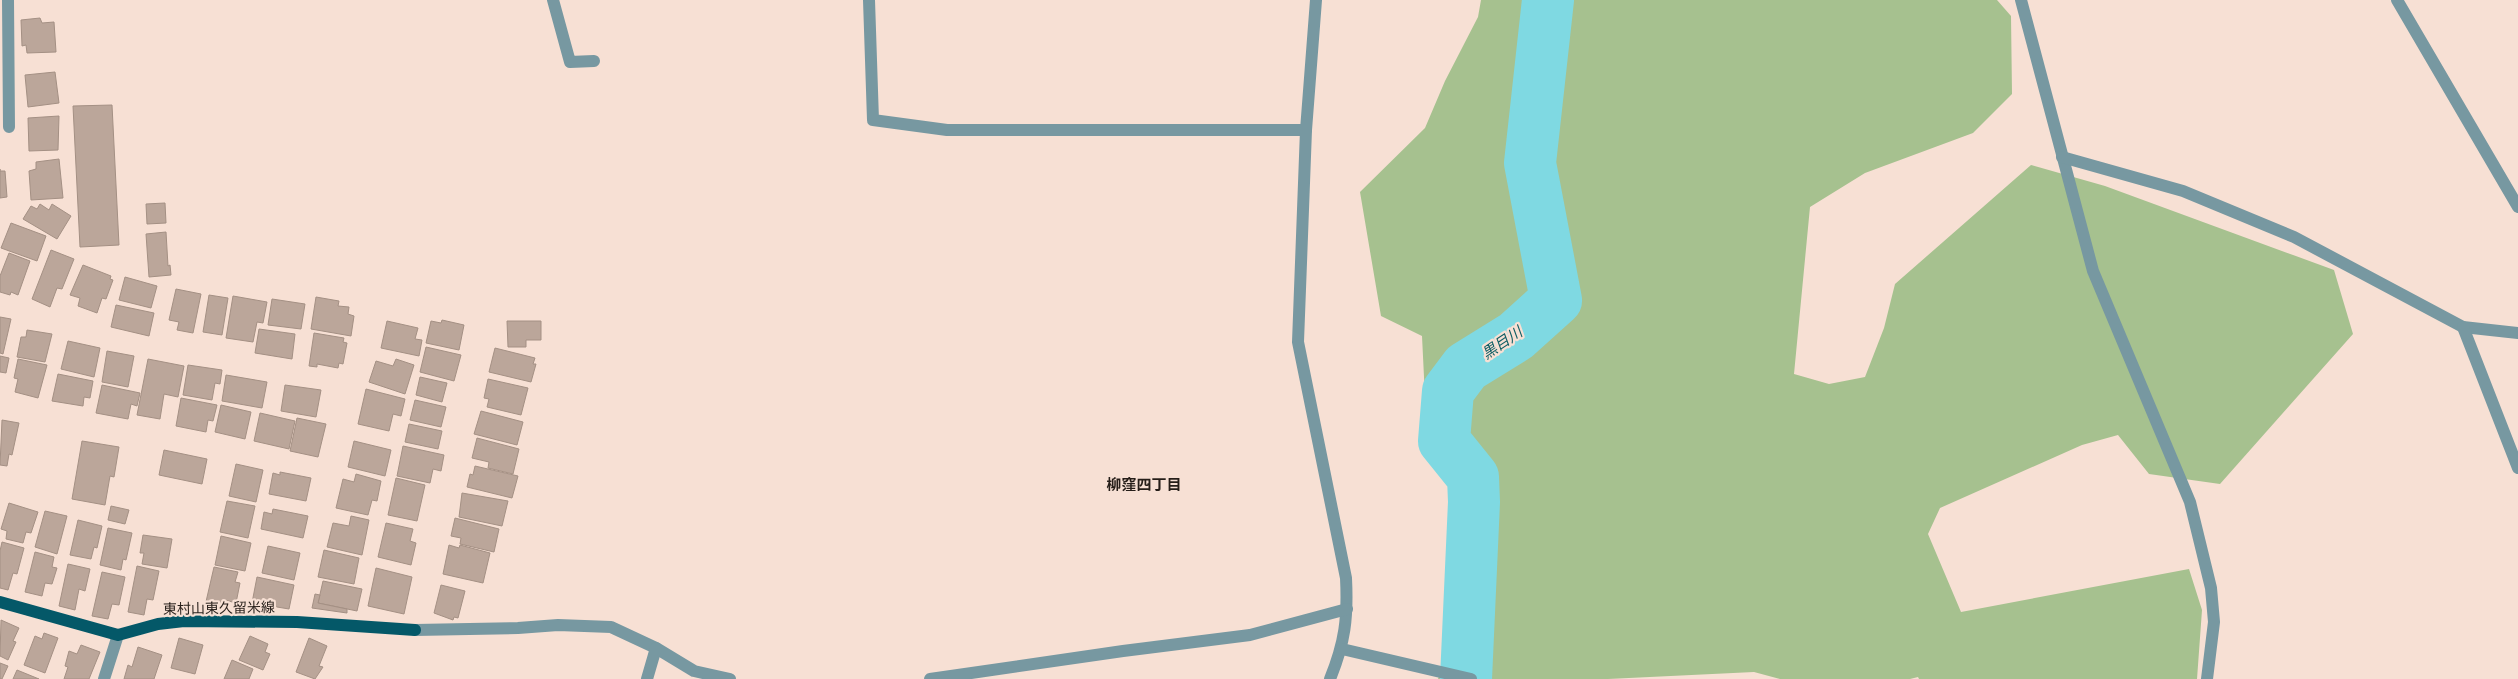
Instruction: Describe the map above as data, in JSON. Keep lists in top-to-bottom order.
{
  "streets": {
    "main road": ["東村山東久留米線"]
  },
  "districts": ["柳窪四丁目"],
  "water": ["黒目川"]
}
